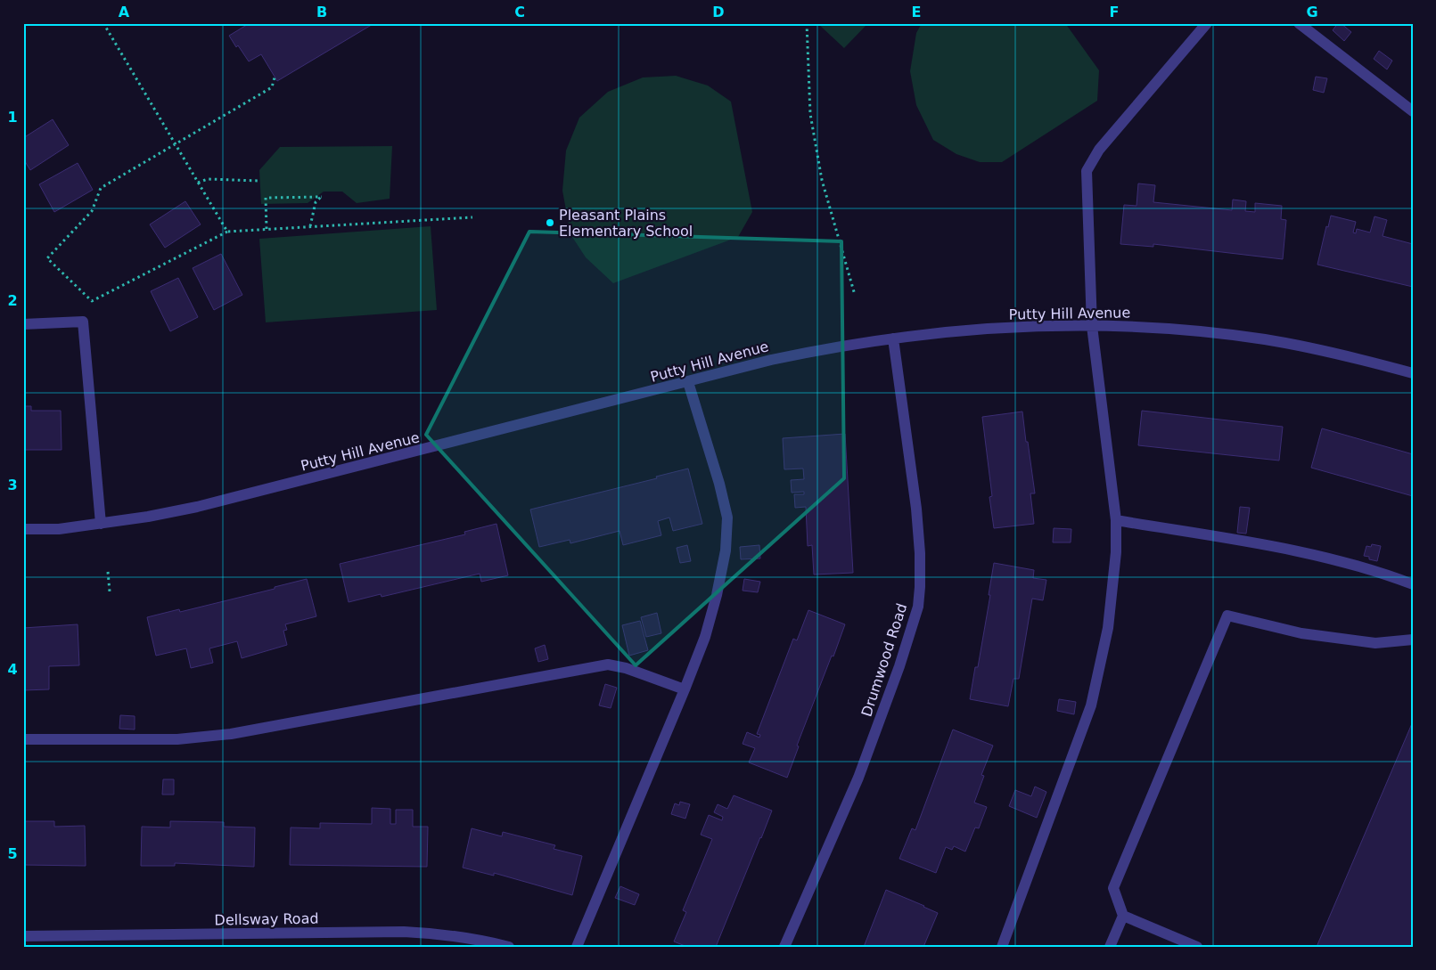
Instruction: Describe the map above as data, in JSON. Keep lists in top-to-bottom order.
{
  "streets": {
    "street": ["Putty Hill Avenue", "Drumwood Road", "Dellsway Road"]
  },
  "crossings": [
    ["Putty Hill Avenue", "Drumwood Road"]
  ],
  "places": ["Pleasant Plains Elementary School"],
  "grid": {
    "columns": [
      "A",
      "B",
      "C",
      "D",
      "E",
      "F",
      "G"
    ],
    "rows": [
      "1",
      "2",
      "3",
      "4",
      "5"
    ]
  }
}
